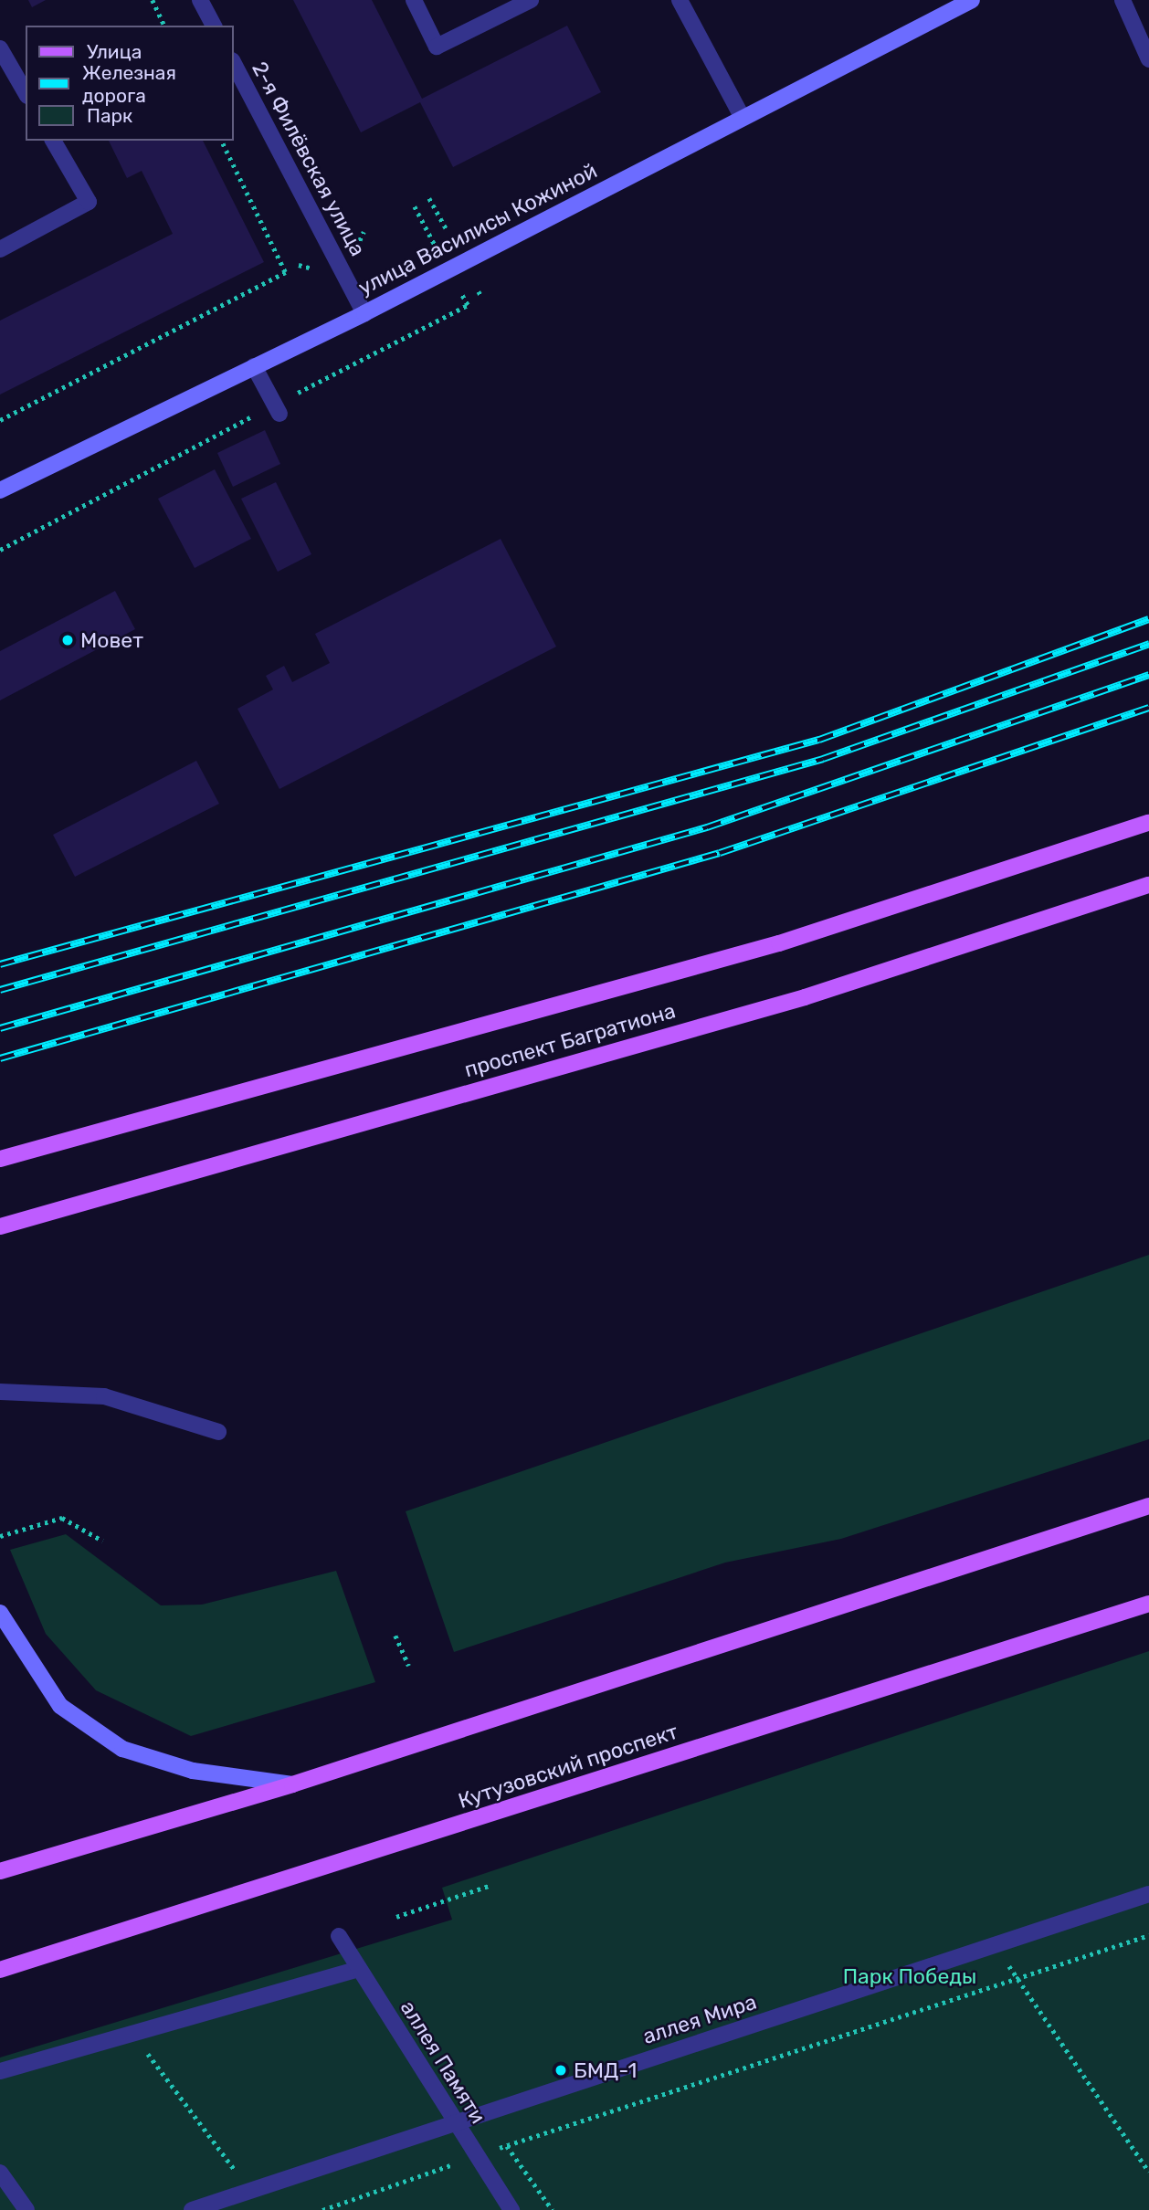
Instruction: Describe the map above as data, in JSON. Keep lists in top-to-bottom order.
{
  "streets": {
    "main road": ["проспект Багратиона", "Кутузовский проспект"],
    "street": [
      "2-я Филёвская улица",
      "улица Василисы Кожиной",
      "аллея Мира",
      "аллея Памяти"
    ]
  },
  "crossings": [
    ["2-я Филёвская улица", "улица Василисы Кожиной"],
    ["аллея Мира", "аллея Памяти"]
  ],
  "parks": ["Парк Победы"],
  "places": ["Мовет", "БМД-1"],
  "legend": ["Улица", "Железная дорога", "Парк"]
}
